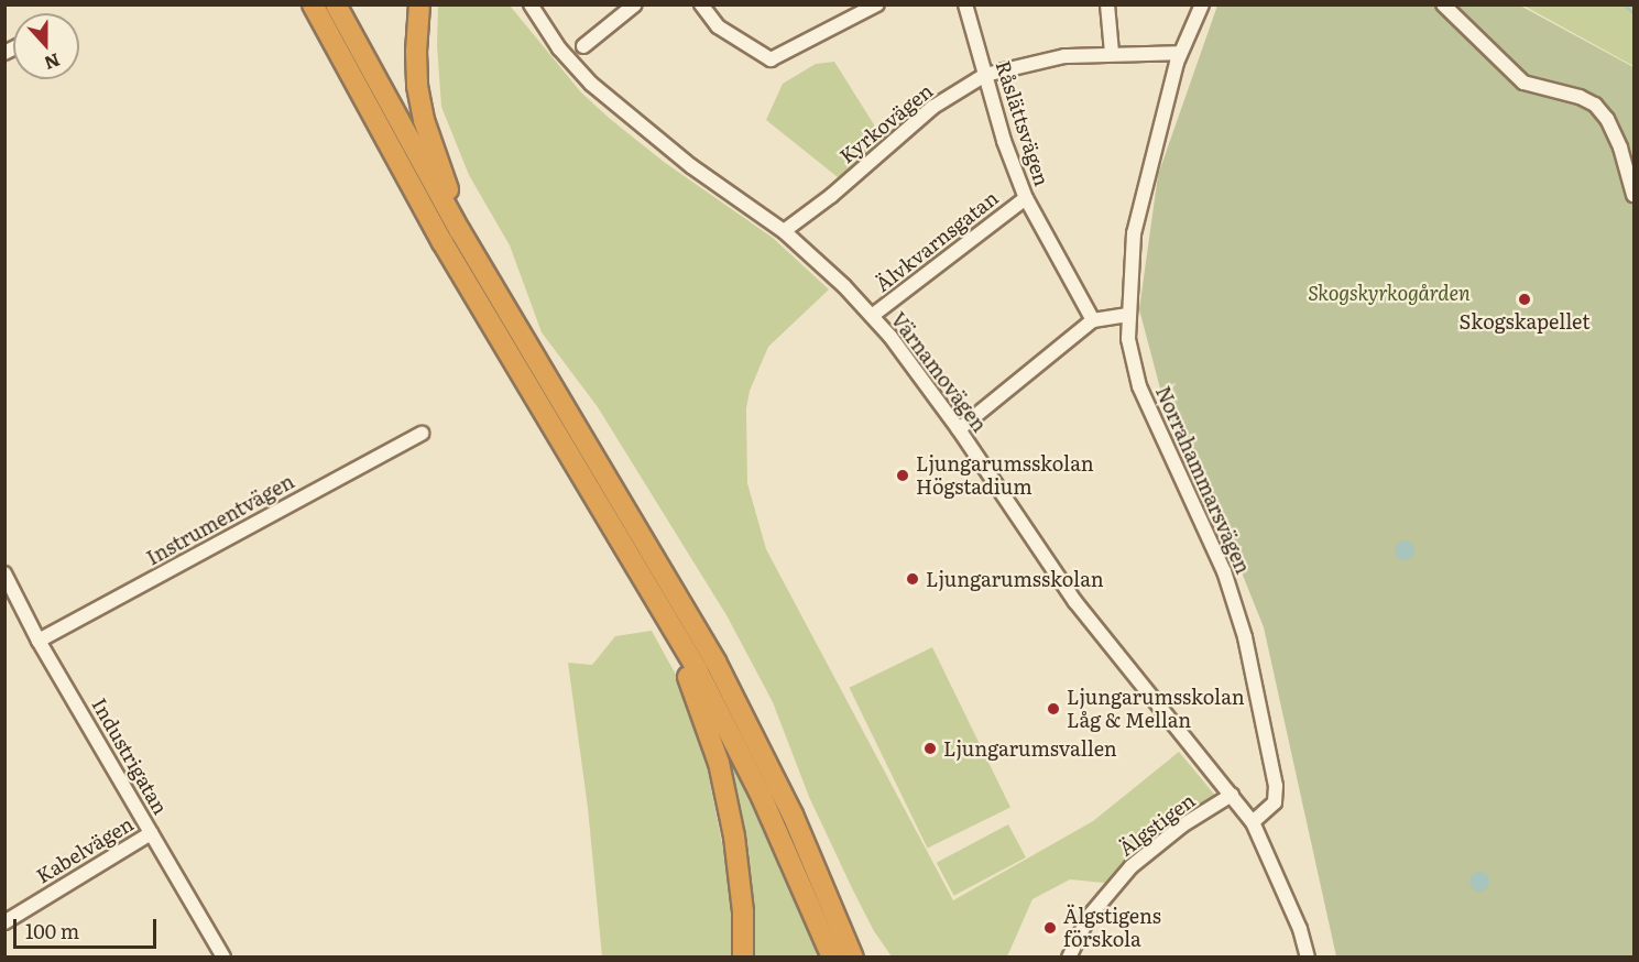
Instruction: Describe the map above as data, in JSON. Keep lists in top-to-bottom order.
{
  "streets": {
    "street": [
      "Kyrkovägen",
      "Råslättsvägen",
      "Älvkvarnsgatan",
      "Värnamovägen",
      "Norrahammarsvägen",
      "Instrumentvägen",
      "Industrigatan",
      "Älgstigen",
      "Kabelvägen"
    ]
  },
  "crossings": [
    ["Kyrkovägen", "Råslättsvägen"],
    ["Kyrkovägen", "Värnamovägen"],
    ["Kyrkovägen", "Norrahammarsvägen"],
    ["Råslättsvägen", "Älvkvarnsgatan"],
    ["Älvkvarnsgatan", "Värnamovägen"],
    ["Värnamovägen", "Norrahammarsvägen"],
    ["Värnamovägen", "Älgstigen"],
    ["Instrumentvägen", "Industrigatan"],
    ["Industrigatan", "Kabelvägen"]
  ],
  "parks": ["Skogskyrkogården"],
  "places": [
    "Skogskapellet",
    "Ljungarumsskolan Högstadium",
    "Ljungarumsskolan",
    "Ljungarumsskolan Låg & Mellan",
    "Ljungarumsvallen",
    "Älgstigens förskola"
  ],
  "scale_bar": "100 m",
  "north": "bottom"
}
